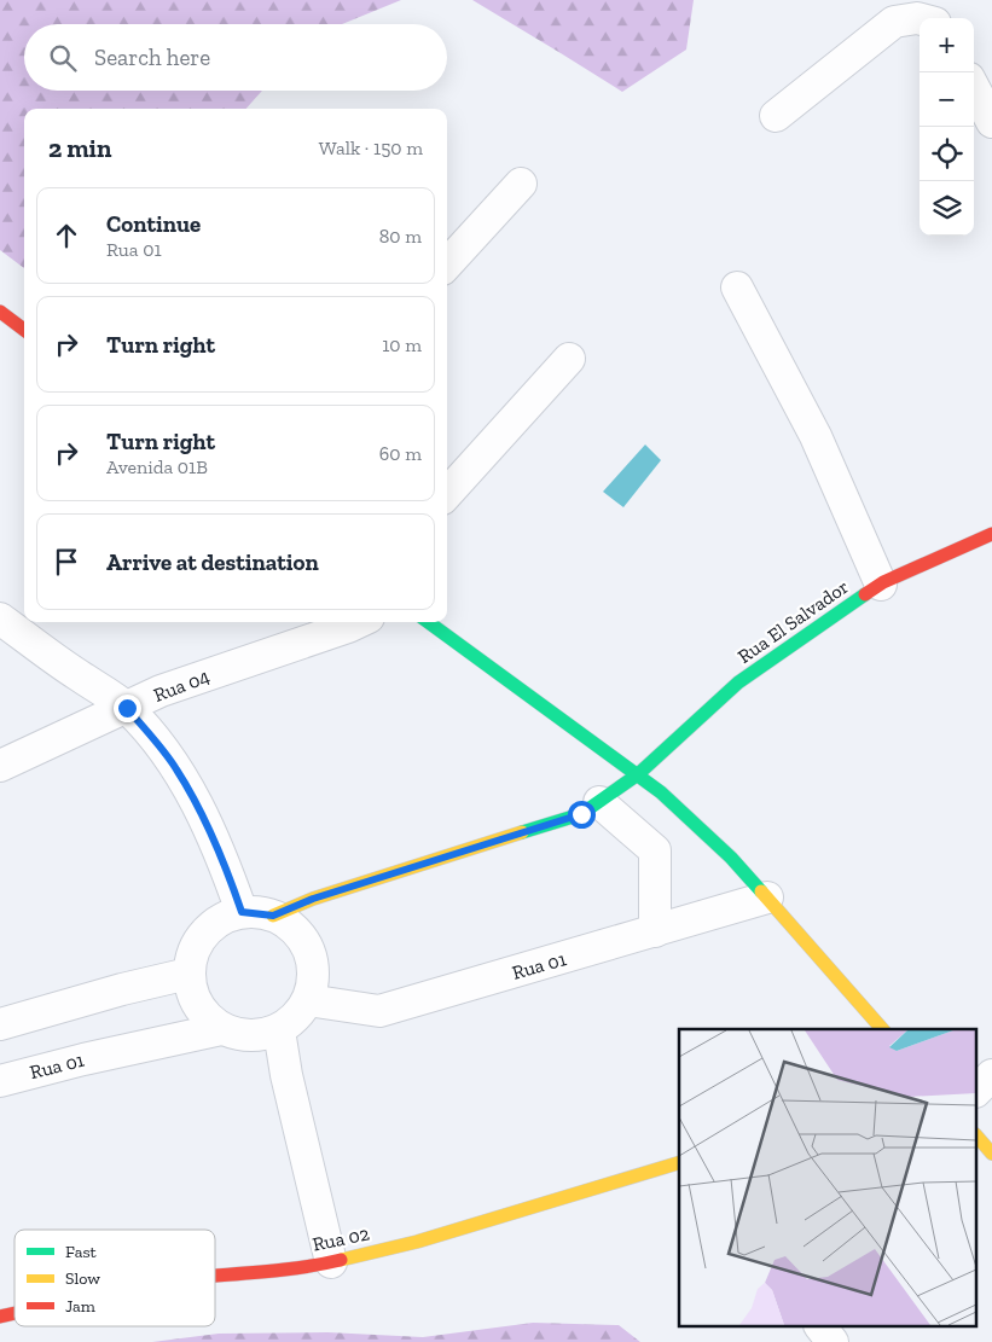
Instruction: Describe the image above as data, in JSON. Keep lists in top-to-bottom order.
{
  "streets": {
    "street": [
      "Rua El Salvador",
      "Rua 04",
      "Rua 01",
      "Rua 02"
    ]
  },
  "legend": ["Fast", "Slow", "Jam"],
  "page": {
    "map_buttons": ["+", "−"],
    "search": "Search here",
    "heading": ["2 min", "Walk · 150 m"],
    "list": [
      ["Continue", "Rua 01", "80 m"],
      ["Turn right", "10 m"],
      ["Turn right", "Avenida 01B", "60 m"],
      "Arrive at destination"
    ]
  }
}
